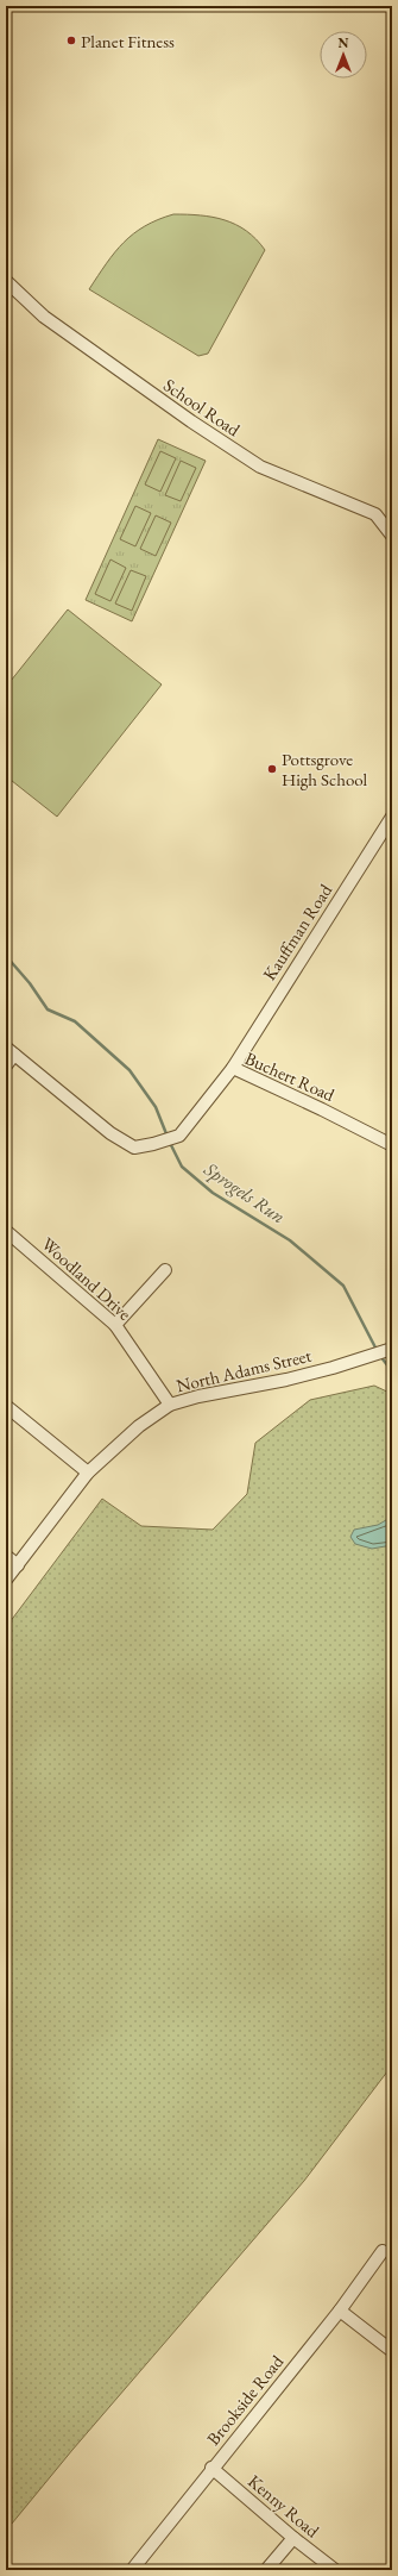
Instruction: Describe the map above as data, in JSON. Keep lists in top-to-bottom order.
{
  "streets": {
    "street": [
      "School Road",
      "Kauffman Road",
      "Buchert Road",
      "Woodland Drive",
      "North Adams Street",
      "Brookside Road",
      "Kenny Road"
    ]
  },
  "crossings": [
    ["Kauffman Road", "Buchert Road"],
    ["Woodland Drive", "North Adams Street"],
    ["Brookside Road", "Kenny Road"]
  ],
  "water": ["Sprogels Run"],
  "places": ["Planet Fitness", "Pottsgrove High School"],
  "north": "top"
}
